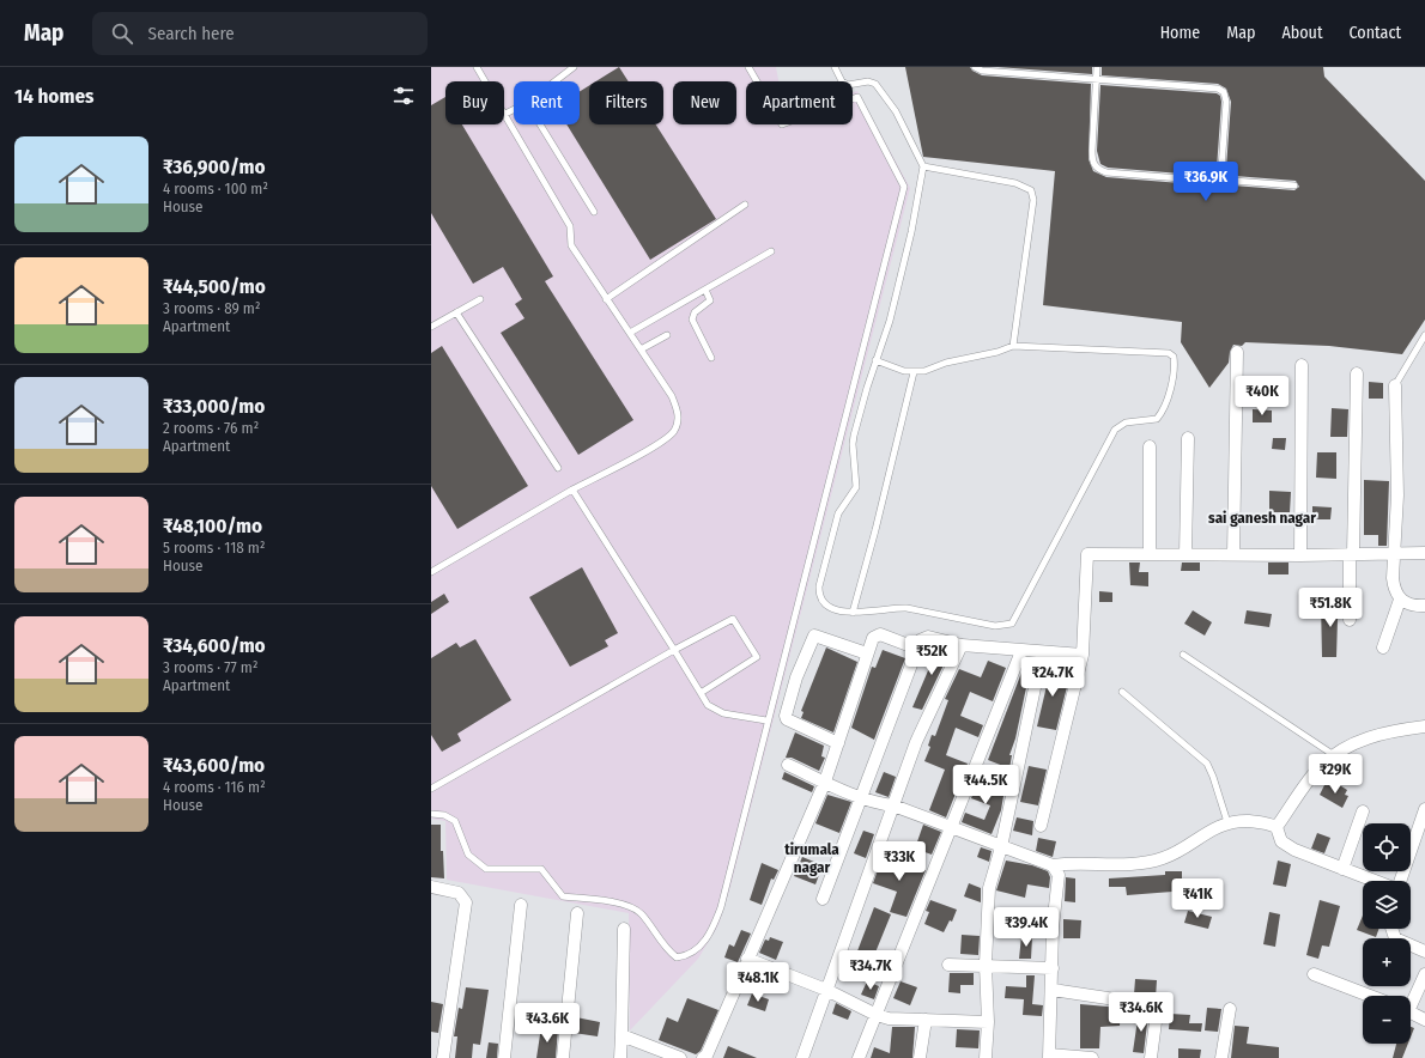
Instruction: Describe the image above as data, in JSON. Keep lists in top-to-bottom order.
{
  "districts": ["sai ganesh nagar", "tirumala nagar"],
  "page": {
    "header": "Map",
    "search": "Search here",
    "nav": [
      "Home",
      "Map",
      "About",
      "Contact"
    ],
    "heading": "14 homes",
    "chip": [
      "Buy",
      "Rent",
      "Filters",
      "New",
      "Apartment"
    ],
    "list": [
      {
        "name": "₹36,900/mo",
        "note": "4 rooms · 100 m² · House"
      },
      {
        "name": "₹44,500/mo",
        "note": "3 rooms · 89 m² · Apartment"
      },
      {
        "name": "₹33,000/mo",
        "note": "2 rooms · 76 m² · Apartment"
      },
      {
        "name": "₹48,100/mo",
        "note": "5 rooms · 118 m² · House"
      },
      {
        "name": "₹34,600/mo",
        "note": "3 rooms · 77 m² · Apartment"
      },
      {
        "name": "₹43,600/mo",
        "note": "4 rooms · 116 m² · House"
      }
    ],
    "price": [
      "₹36.9K",
      "₹40K",
      "₹51.8K",
      "₹52K",
      "₹24.7K",
      "₹29K",
      "₹44.5K",
      "₹33K",
      "₹41K",
      "₹39.4K",
      "₹34.7K",
      "₹48.1K",
      "₹34.6K",
      "₹43.6K"
    ],
    "map_buttons": ["+", "−"]
  }
}
